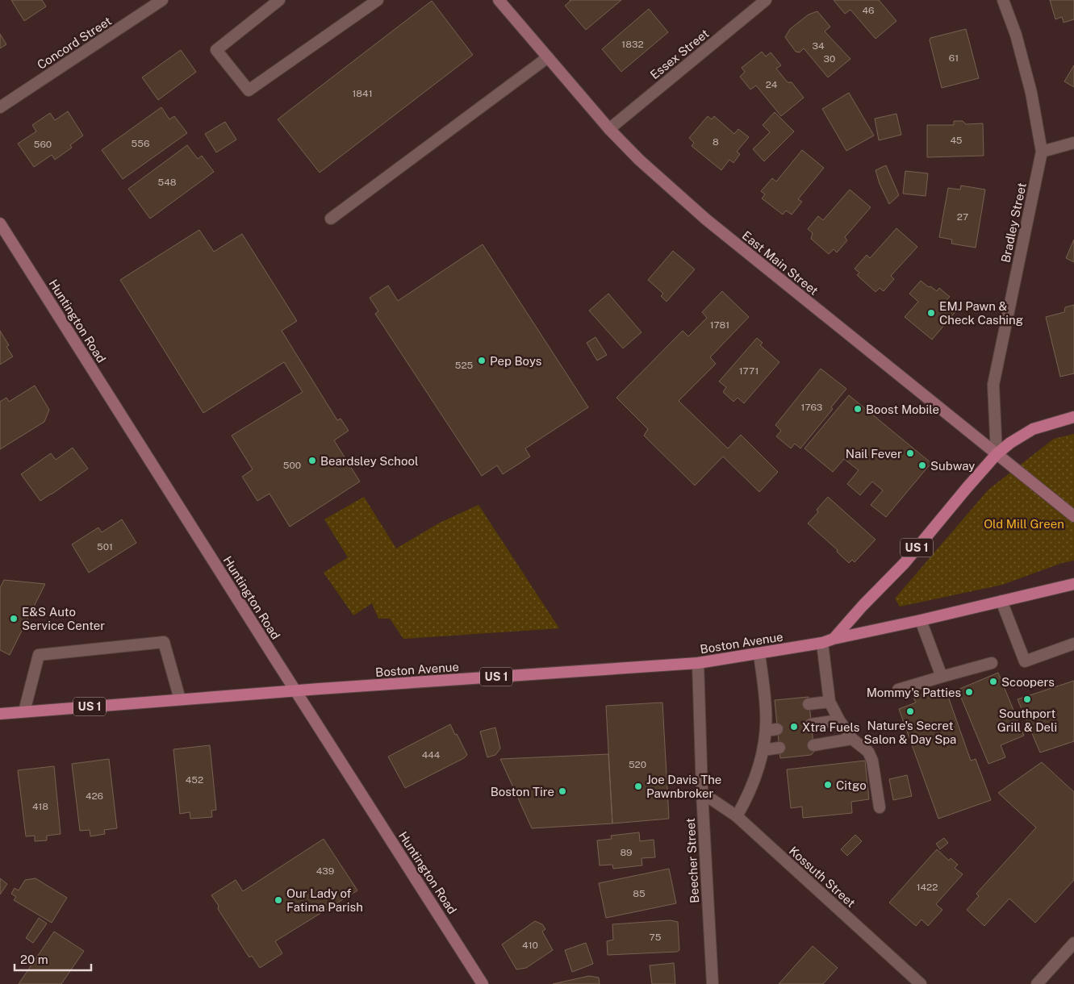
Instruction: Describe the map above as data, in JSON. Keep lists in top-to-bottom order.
{
  "streets": {
    "main road": [
      "East Main Street",
      "Huntington Road",
      "US 1",
      "Boston Avenue"
    ],
    "street": [
      "Concord Street",
      "Essex Street",
      "Bradley Street",
      "Beecher Street",
      "Kossuth Street"
    ]
  },
  "crossings": [
    ["Essex Street", "East Main Street"],
    ["Bradley Street", "East Main Street"],
    ["Bradley Street", "Boston Avenue"],
    ["East Main Street", "Boston Avenue"],
    ["Huntington Road", "Boston Avenue"],
    ["Boston Avenue", "Beecher Street"],
    ["Beecher Street", "Kossuth Street"]
  ],
  "parks": ["Old Mill Green"],
  "places": [
    "EMJ Pawn & Check Cashing",
    "Pep Boys",
    "Boost Mobile",
    "Nail Fever",
    "Beardsley School",
    "Subway",
    "E&S Auto Service Center",
    "Scoopers",
    "Mommy's Patties",
    "Southport Grill & Deli",
    "Nature's Secret Salon & Day Spa",
    "Xtra Fuels",
    "Citgo",
    "Joe Davis The Pawnbroker",
    "Boston Tire",
    "Our Lady of Fatima Parish"
  ],
  "house_numbers": [
    "46",
    "1832",
    "34",
    "61",
    "30",
    "24",
    "1841",
    "45",
    "8",
    "556",
    "560",
    "548",
    "27",
    "1781",
    "525",
    "1771",
    "1763",
    "500",
    "501",
    "444",
    "520",
    "452",
    "426",
    "418",
    "89",
    "439",
    "1422",
    "85",
    "75",
    "410"
  ],
  "scale_bar": "20 m"
}
